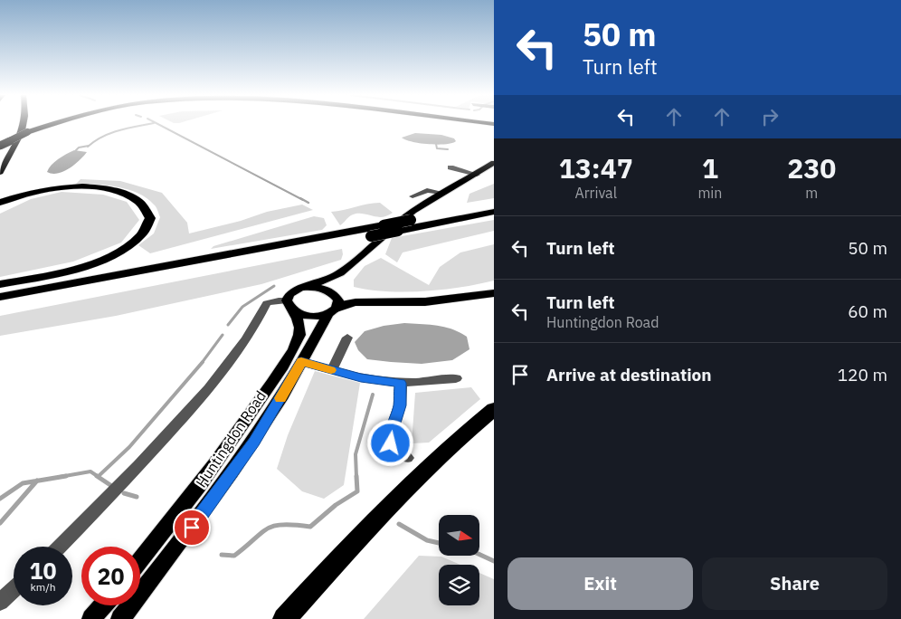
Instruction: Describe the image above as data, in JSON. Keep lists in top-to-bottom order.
{
  "streets": {
    "main road": ["Huntingdon Road"]
  },
  "north": "right",
  "page": {
    "turn": ["50 m", "Turn left"],
    "eta": [
      "13:47",
      "Arrival",
      "1",
      "min",
      "230",
      "m"
    ],
    "list": [
      {
        "name": "Turn left",
        "value": "50 m"
      },
      {
        "name": "Turn left",
        "note": "Huntingdon Road",
        "value": "60 m"
      },
      {
        "name": "Arrive at destination",
        "value": "120 m"
      }
    ],
    "speed": "10 km/h",
    "limit": "20",
    "buttons": ["Exit", "Share"]
  }
}
